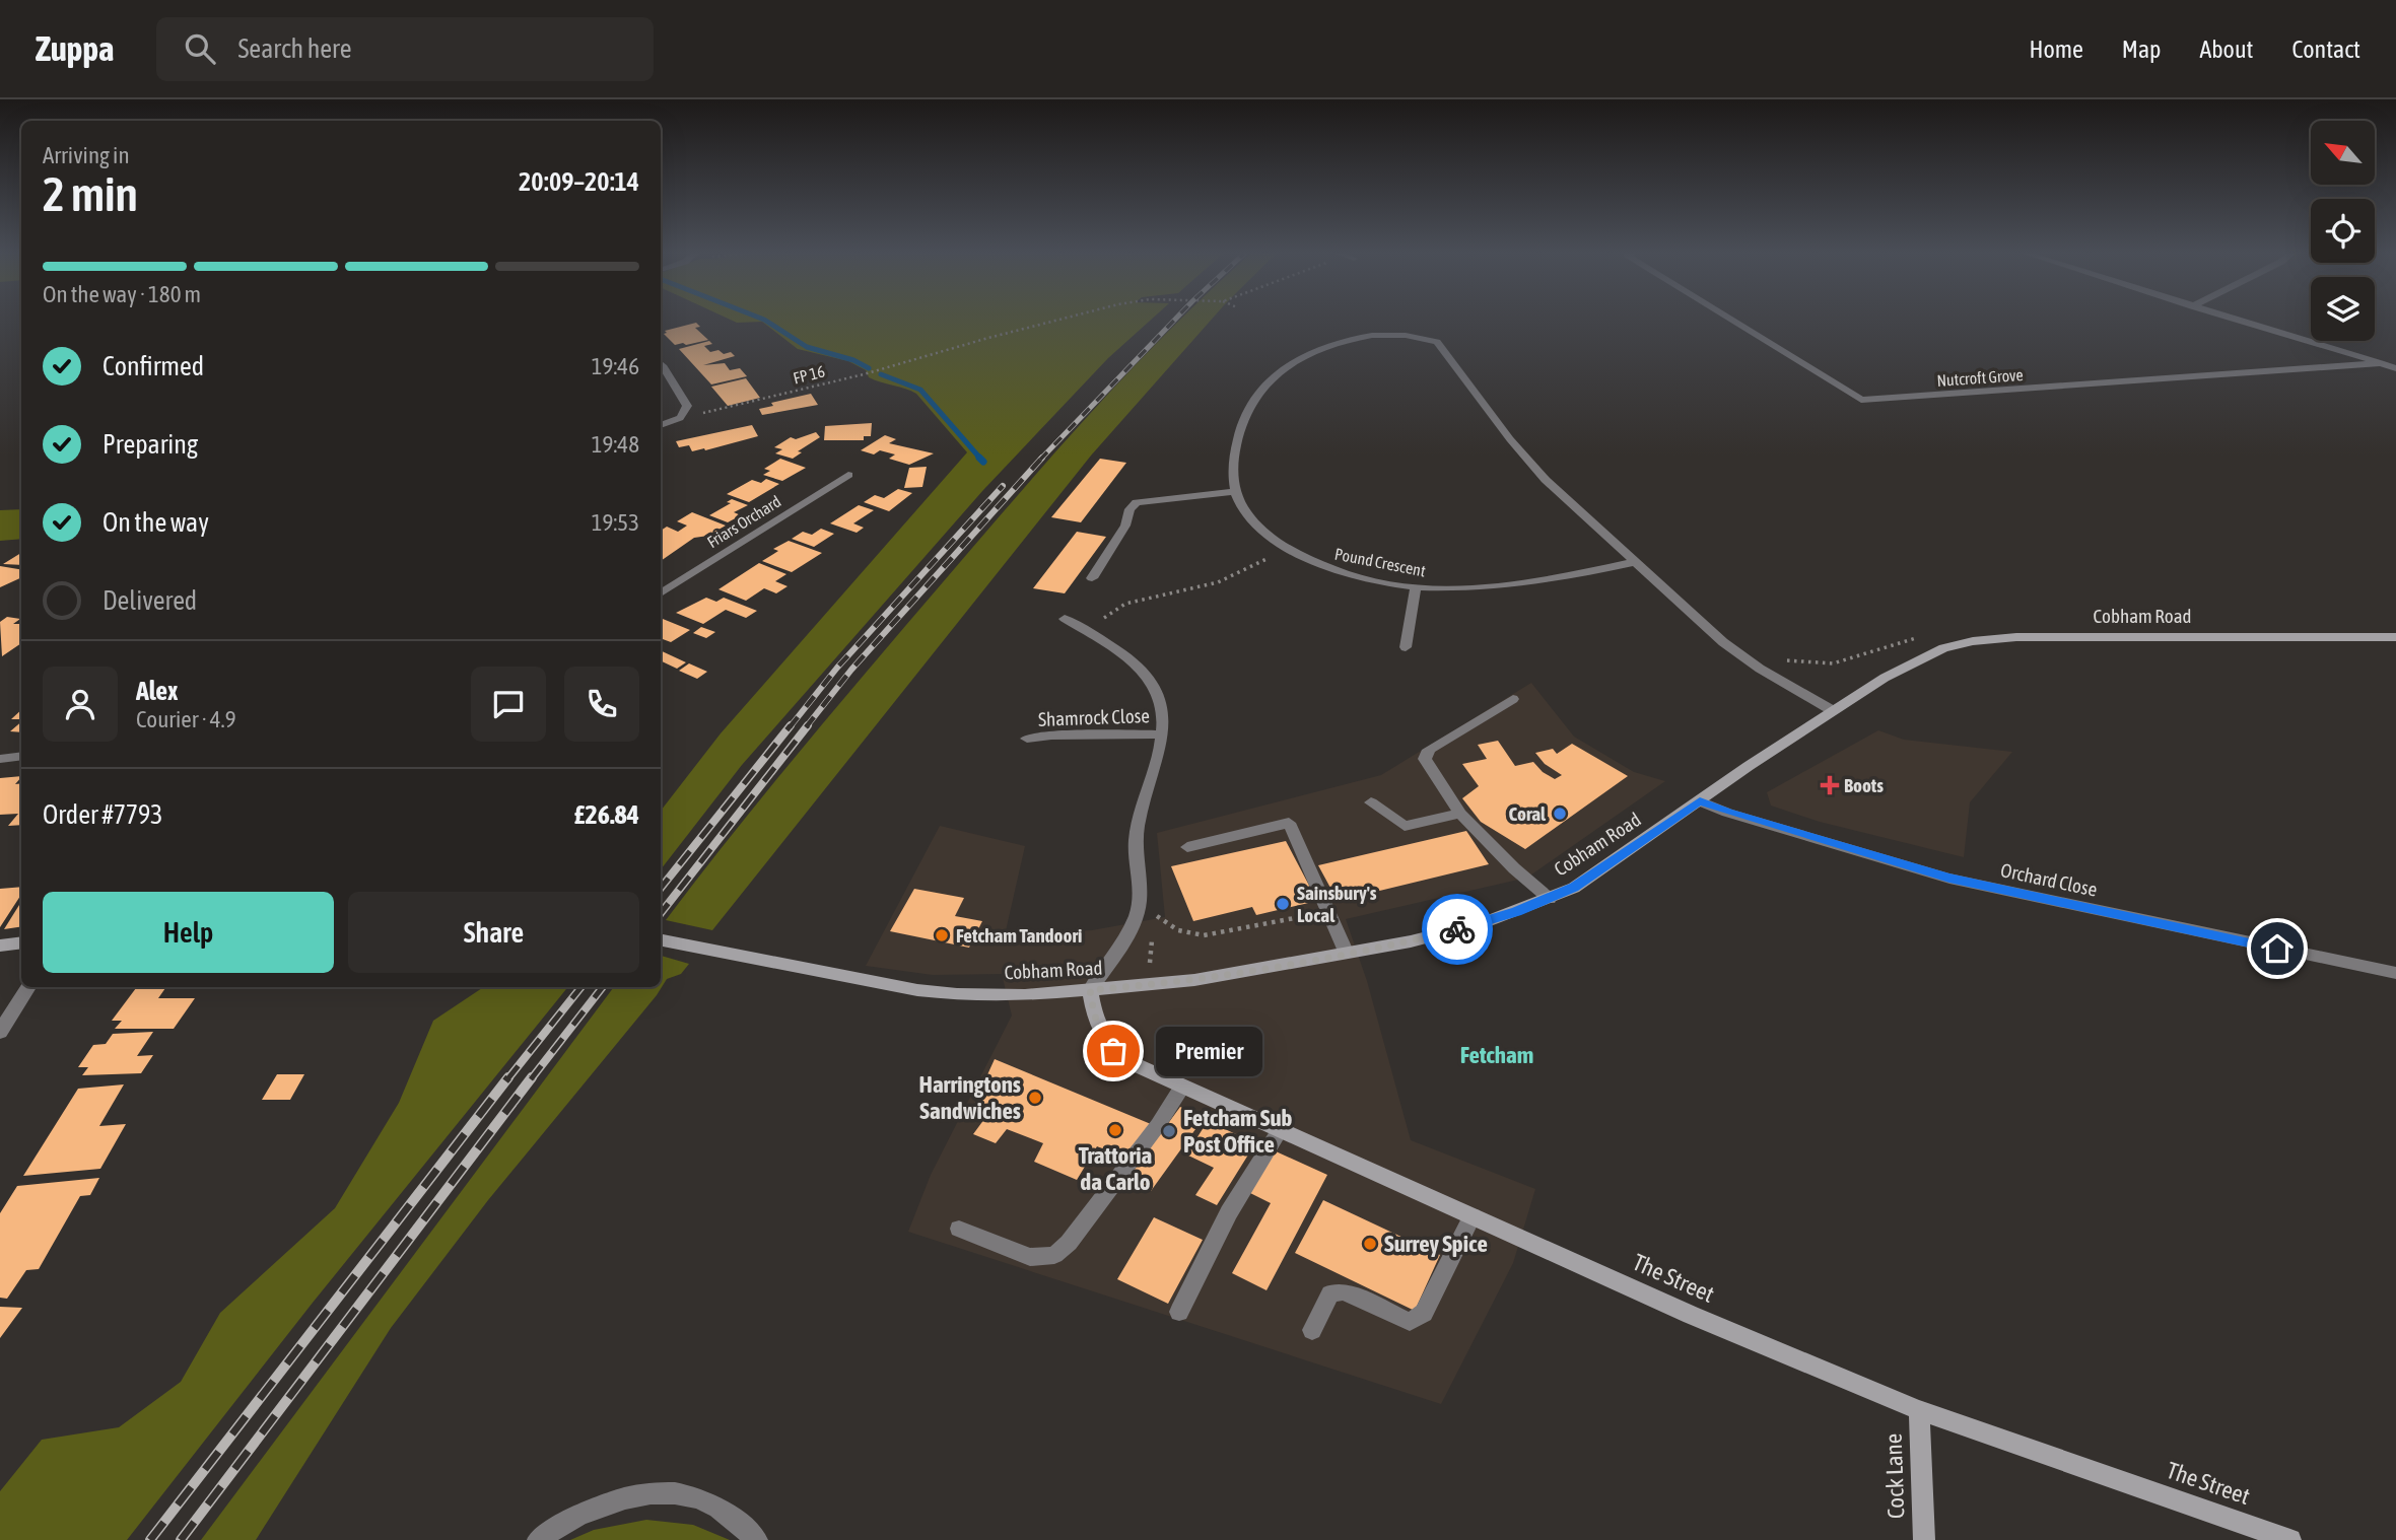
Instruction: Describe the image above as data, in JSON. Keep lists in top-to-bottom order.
{
  "streets": {
    "street": [
      "Nutcroft Grove",
      "Friars Orchard",
      "Pound Crescent",
      "Cobham Road",
      "Shamrock Close",
      "Orchard Close",
      "The Street",
      "Cock Lane"
    ],
    "path": ["FP 16"]
  },
  "crossings": [
    ["Pound Crescent", "Cobham Road"],
    ["Cobham Road", "Shamrock Close"],
    ["Cobham Road", "Orchard Close"],
    ["Cobham Road", "The Street"],
    ["Shamrock Close", "The Street"],
    ["The Street", "Cock Lane"]
  ],
  "districts": ["Fetcham"],
  "places": {
    "health": ["Boots"],
    "other": [
      "Coral",
      "Sainsbury's Local",
      "Fetcham Tandoori",
      "Premier",
      "Harringtons Sandwiches",
      "Trattoria da Carlo",
      "Fetcham Sub Post Office",
      "Surrey Spice"
    ]
  },
  "north": "top left",
  "page": {
    "header": "Zuppa",
    "search": "Search here",
    "nav": [
      "Home",
      "Map",
      "About",
      "Contact"
    ],
    "heading": ["2 min", "Arriving in", "20:09–20:14"],
    "panel": [
      "Alex",
      "Courier · 4.9",
      "Order #7793",
      "£26.84"
    ],
    "bar": "On the way · 180 m",
    "list": [
      ["Confirmed", "19:46"],
      ["Preparing", "19:48"],
      ["On the way", "19:53"],
      "Delivered"
    ],
    "buttons": ["Help", "Share"],
    "bubble": "Premier"
  }
}
